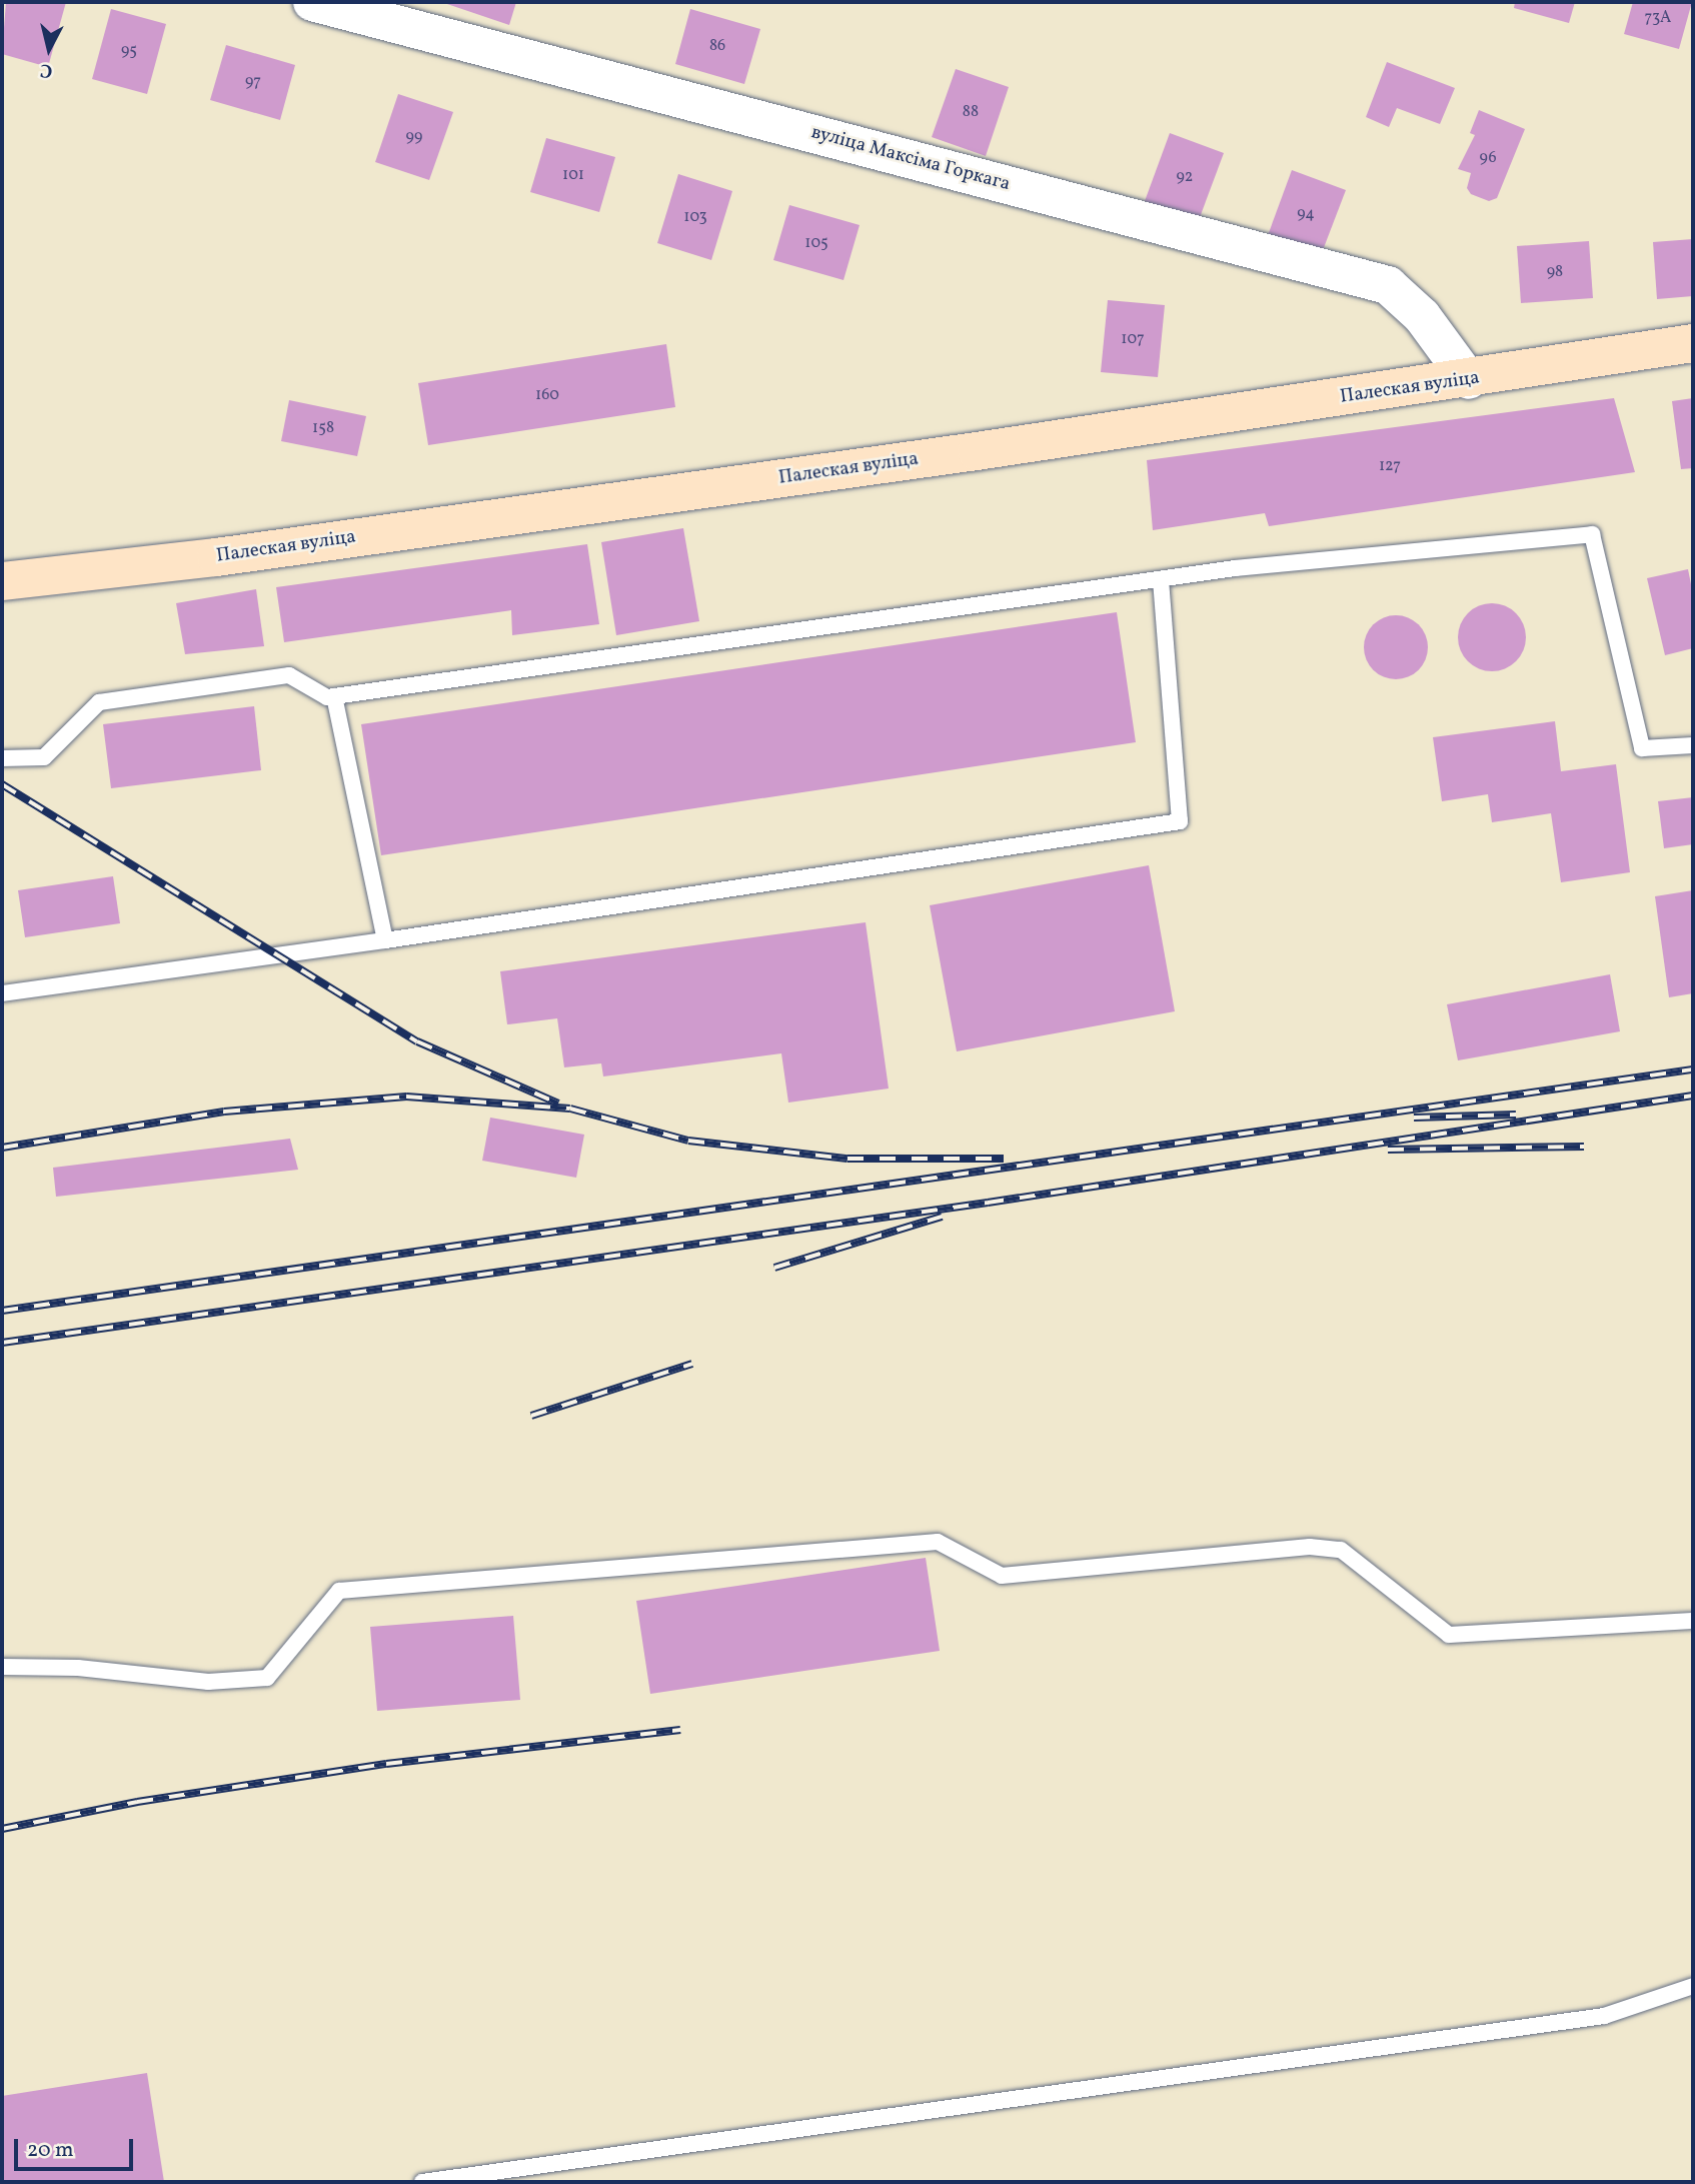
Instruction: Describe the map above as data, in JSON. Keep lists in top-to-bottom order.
{
  "streets": {
    "main road": ["Палеская вуліца"],
    "street": ["вуліца Максіма Горкага"]
  },
  "crossings": [
    ["вуліца Максіма Горкага", "Палеская вуліца"]
  ],
  "house_numbers": [
    "73А",
    "86",
    "95",
    "97",
    "88",
    "99",
    "96",
    "101",
    "92",
    "94",
    "103",
    "105",
    "98",
    "107",
    "160",
    "158",
    "127"
  ],
  "scale_bar": "20 m",
  "north": "bottom"
}
